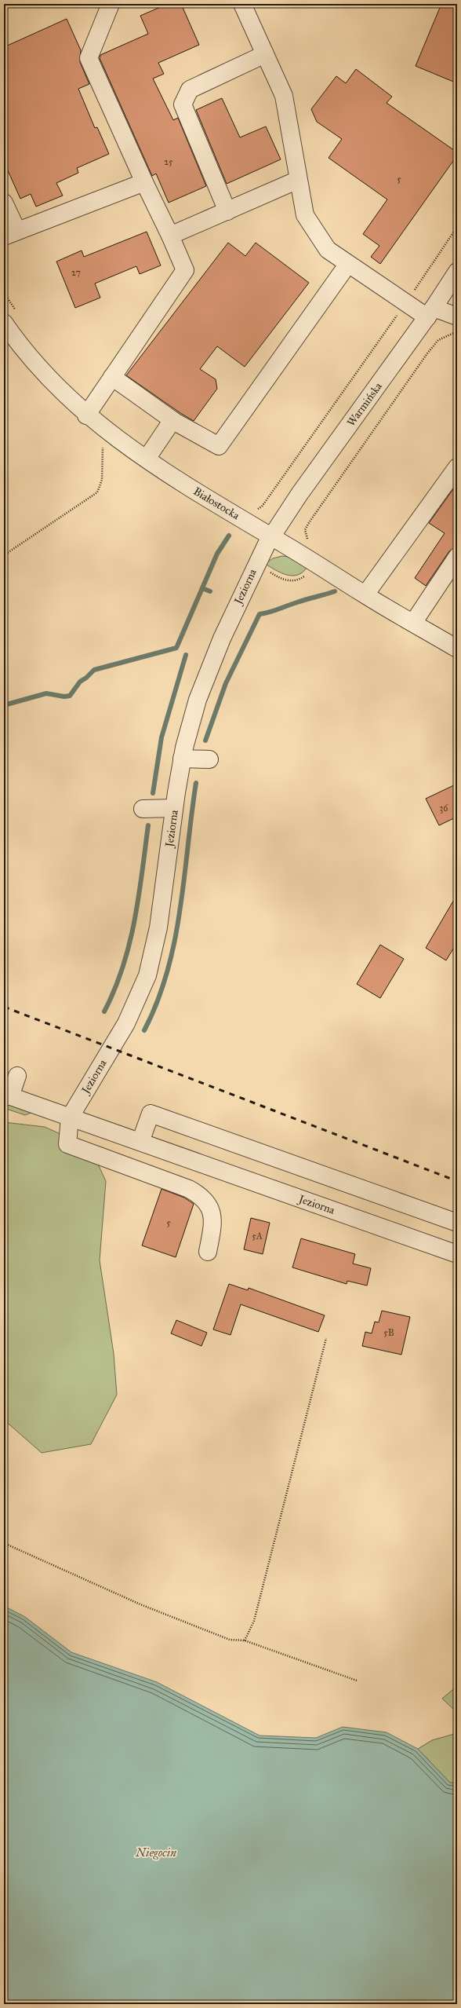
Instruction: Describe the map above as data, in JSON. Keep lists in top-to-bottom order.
{
  "streets": {
    "street": ["Warmińska", "Białostocka", "Jeziorna"]
  },
  "crossings": [
    ["Warmińska", "Białostocka"],
    ["Warmińska", "Jeziorna"],
    ["Białostocka", "Jeziorna"]
  ],
  "water": ["Niegocin"],
  "house_numbers": [
    "25",
    "5",
    "27",
    "36",
    "5",
    "5A",
    "5B"
  ]
}
